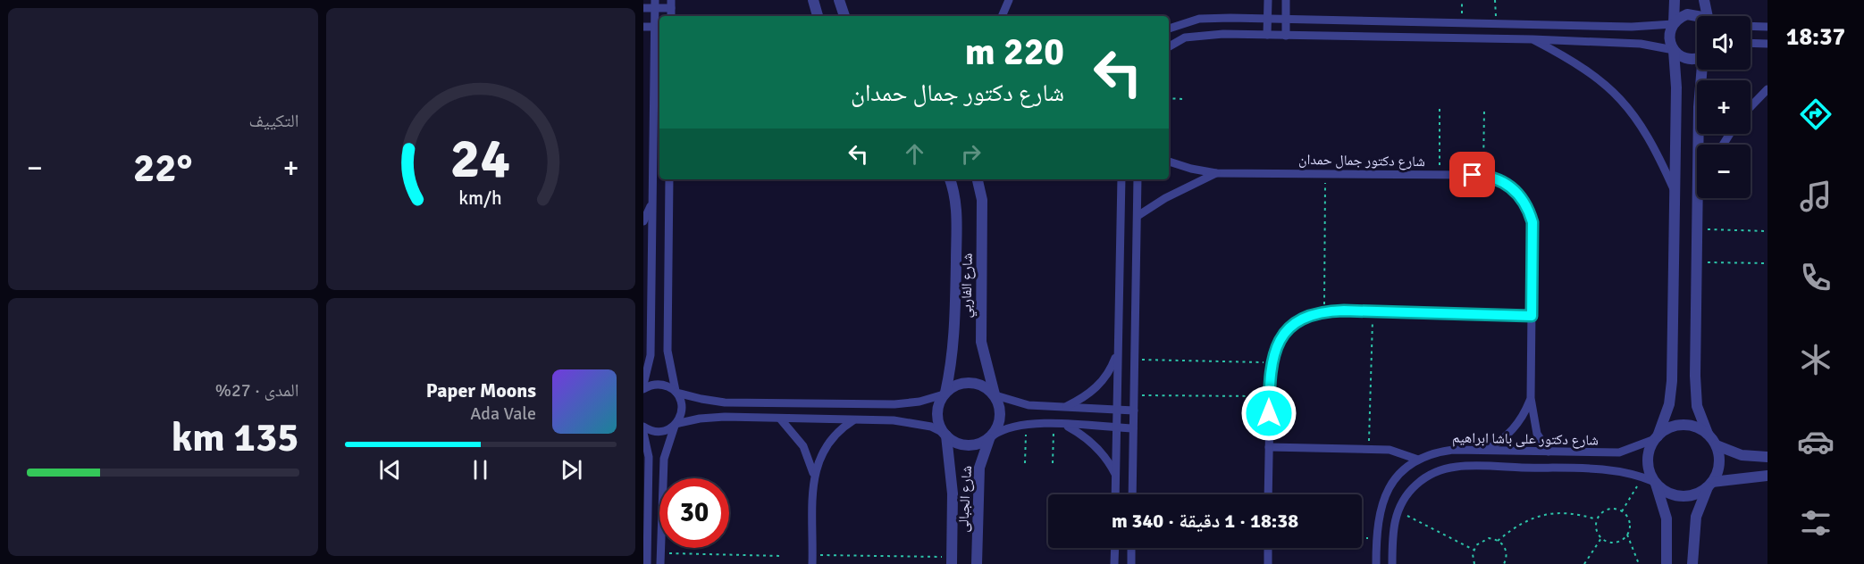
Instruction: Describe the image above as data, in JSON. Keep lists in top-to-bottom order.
{
  "streets": {
    "street": [
      "شارع دكتور جمال حمدان",
      "شارع الفاربي",
      "شارع دكتور على باشا ابراهيم",
      "شارع الجبالى"
    ]
  },
  "crossings": [
    ["شارع دكتور جمال حمدان", "شارع دكتور على باشا ابراهيم"],
    ["شارع الفاربي", "شارع الجبالى"]
  ],
  "page": {
    "tabs": "18:37",
    "tile": [
      "التكييف",
      ["المدى · 27%", "135 km"]
    ],
    "map_buttons": ["+", "−"],
    "turn": ["220 m", "شارع دكتور جمال حمدان"],
    "heat": ["−", "22°", "+"],
    "song": ["Paper Moons", "Ada Vale"],
    "limit": "30",
    "trip": "18:38 · 1 دقيقة · 340 m",
    "gauge": ["24", "km/h"]
  }
}
